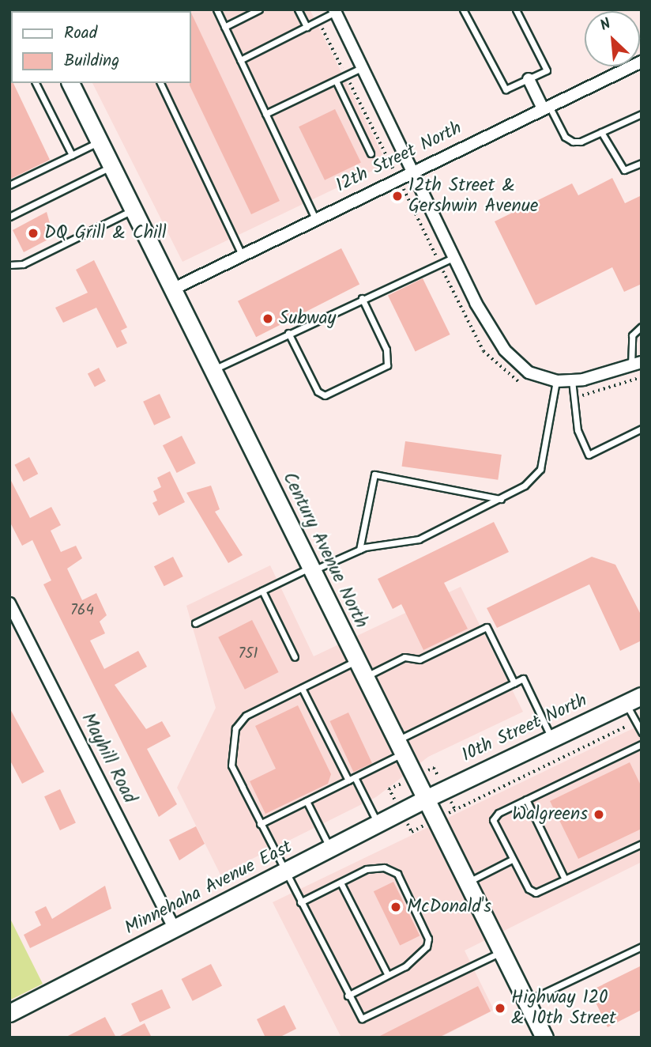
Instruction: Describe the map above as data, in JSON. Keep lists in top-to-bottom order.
{
  "streets": {
    "main road": ["Century Avenue North", "10th Street North", "Minnehaha Avenue East"],
    "street": ["12th Street North", "Mayhill Road"]
  },
  "crossings": [
    ["12th Street North", "Century Avenue North"],
    ["Century Avenue North", "10th Street North"],
    ["Century Avenue North", "Minnehaha Avenue East"],
    ["10th Street North", "Minnehaha Avenue East"],
    ["Mayhill Road", "Minnehaha Avenue East"]
  ],
  "places": [
    "12th Street & Gershwin Avenue",
    "DQ Grill & Chill",
    "Subway",
    "Walgreens",
    "McDonald's",
    "Highway 120 & 10th Street"
  ],
  "house_numbers": ["764", "751"],
  "legend": ["Road", "Building"],
  "north": "top left"
}
